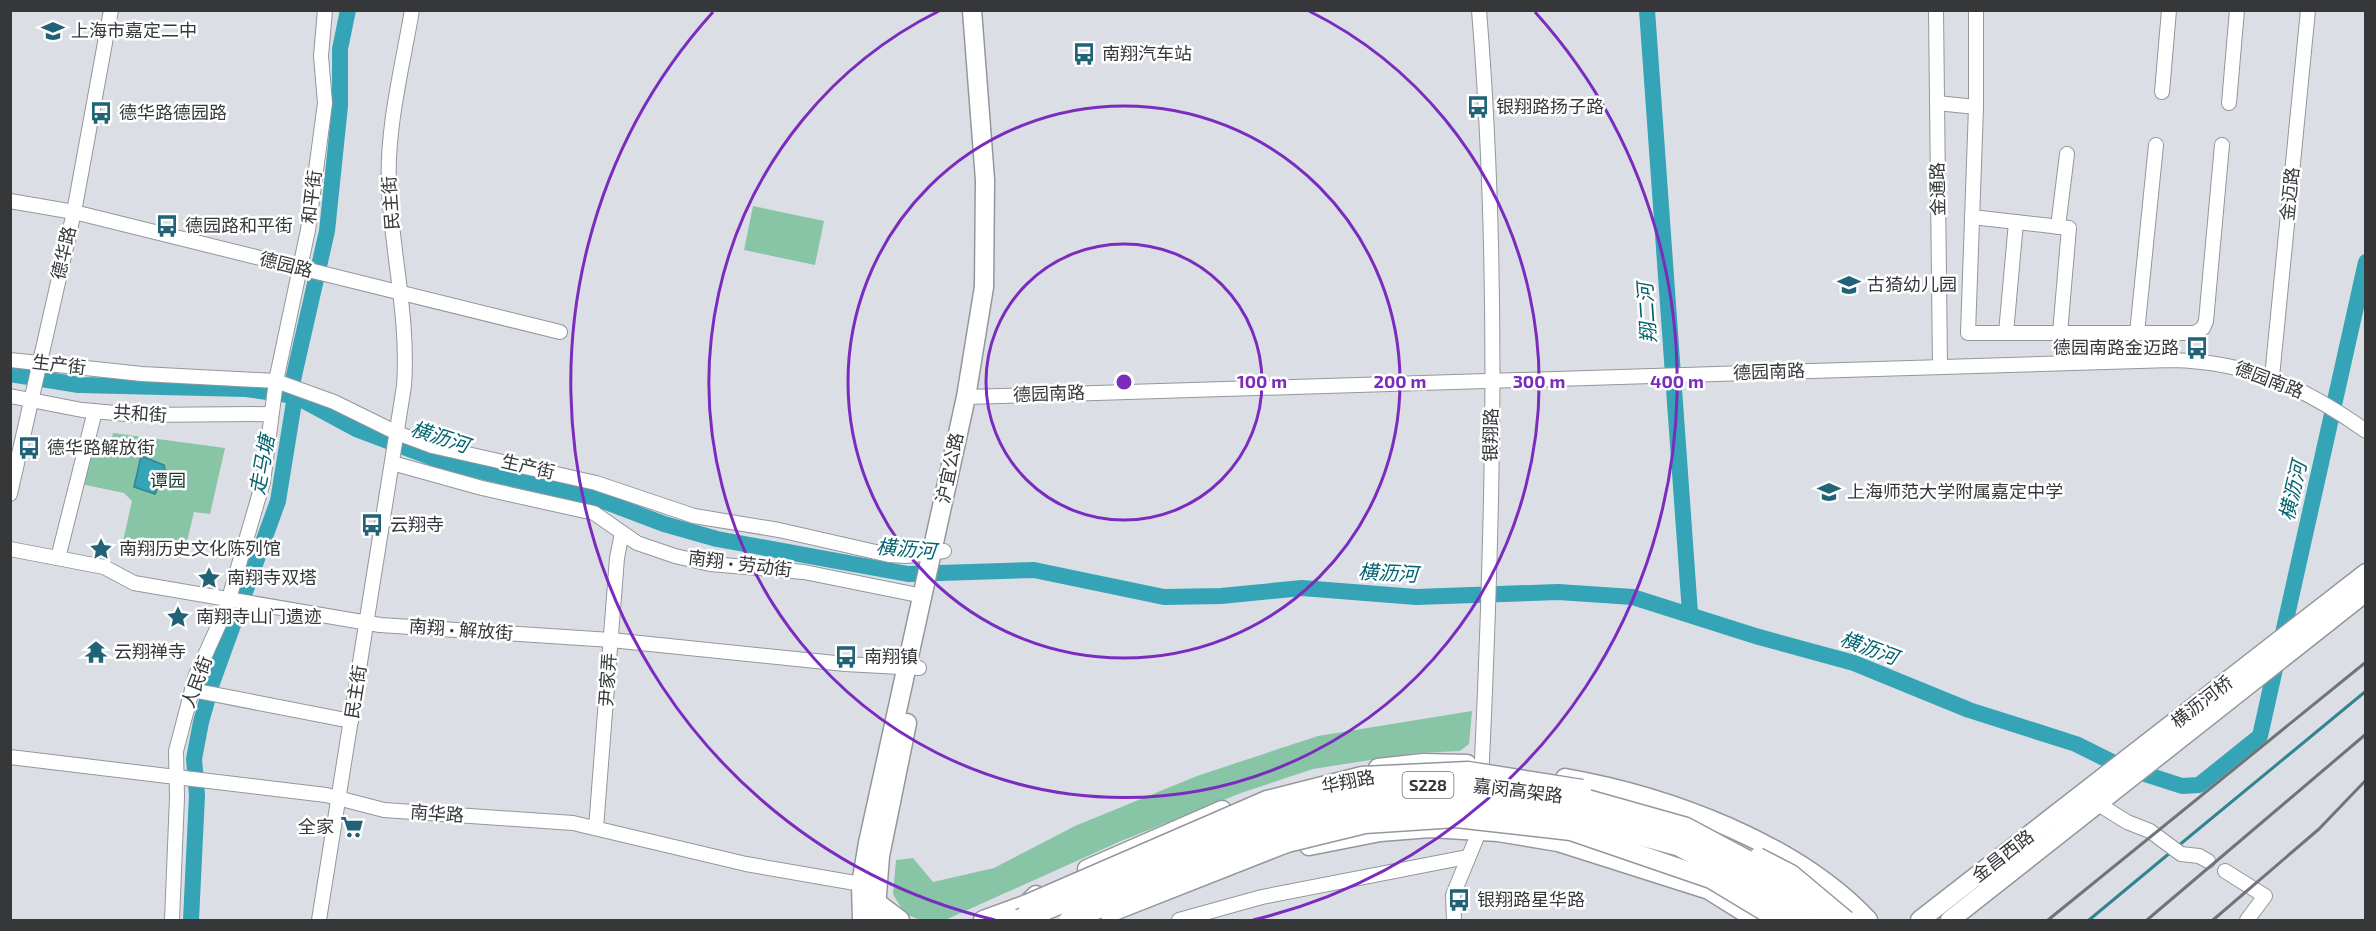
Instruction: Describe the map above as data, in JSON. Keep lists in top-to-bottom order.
{
  "streets": {
    "highway": ["S228", "嘉闵高架路"],
    "main road": [
      "沪宜公路",
      "横沥河桥",
      "华翔路",
      "金昌西路"
    ],
    "street": [
      "金通路",
      "金迈路",
      "和平街",
      "民主街",
      "德华路",
      "德园路",
      "生产街",
      "德园南路",
      "共和街",
      "银翔路",
      "南翔 • 劳动街",
      "南翔 • 解放街",
      "尹家弄",
      "人民街",
      "南华路"
    ]
  },
  "crossings": [
    ["金通路", "德园南路"],
    ["金迈路", "德园南路"],
    ["和平街", "德园路"],
    ["和平街", "生产街"],
    ["和平街", "共和街"],
    ["和平街", "人民街"],
    ["民主街", "德园路"],
    ["民主街", "生产街"],
    ["民主街", "南翔 • 劳动街"],
    ["民主街", "南翔 • 解放街"],
    ["民主街", "南华路"],
    ["德华路", "德园路"],
    ["德华路", "生产街"],
    ["德华路", "共和街"],
    ["生产街", "共和街"],
    ["生产街", "沪宜公路"],
    ["生产街", "人民街"],
    ["德园南路", "银翔路"],
    ["德园南路", "沪宜公路"],
    ["共和街", "人民街"],
    ["沪宜公路", "南翔 • 劳动街"],
    ["沪宜公路", "南翔 • 解放街"],
    ["沪宜公路", "南华路"],
    ["南翔 • 劳动街", "尹家弄"],
    ["南翔 • 解放街", "尹家弄"],
    ["南翔 • 解放街", "人民街"],
    ["尹家弄", "南华路"],
    ["人民街", "南华路"],
    ["横沥河桥", "金昌西路"],
    ["华翔路", "嘉闵高架路"]
  ],
  "water": ["翔二河", "横沥河", "走马塘"],
  "parks": ["谭园"],
  "places": {
    "school or university": ["上海市嘉定二中", "古猗幼儿园", "上海师范大学附属嘉定中学"],
    "bus stop": [
      "南翔汽车站",
      "银翔路扬子路",
      "德华路德园路",
      "德园路和平街",
      "德园南路金迈路",
      "德华路解放街",
      "云翔寺",
      "南翔镇",
      "银翔路星华路"
    ],
    "place": ["南翔历史文化陈列馆", "南翔寺双塔", "南翔寺山门遗迹"],
    "temple": ["云翔禅寺"],
    "supermarket": ["全家"]
  },
  "rings": [
    "100 m",
    "200 m",
    "300 m",
    "400 m"
  ]
}
